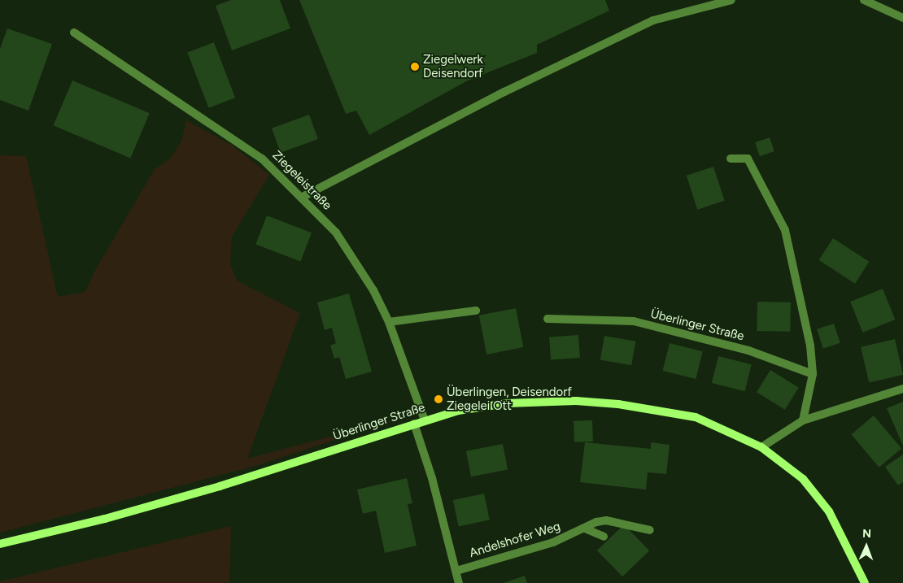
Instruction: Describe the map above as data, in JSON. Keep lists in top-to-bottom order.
{
  "streets": {
    "main road": ["Überlinger Straße"],
    "street": ["Ziegeleistraße", "Andelshofer Weg"]
  },
  "crossings": [
    ["Ziegeleistraße", "Überlinger Straße"],
    ["Überlinger Straße", "Andelshofer Weg"]
  ],
  "places": ["Ziegelwerk Deisendorf", "Überlingen, Deisendorf Ziegelei Ott"],
  "north": "top"
}
